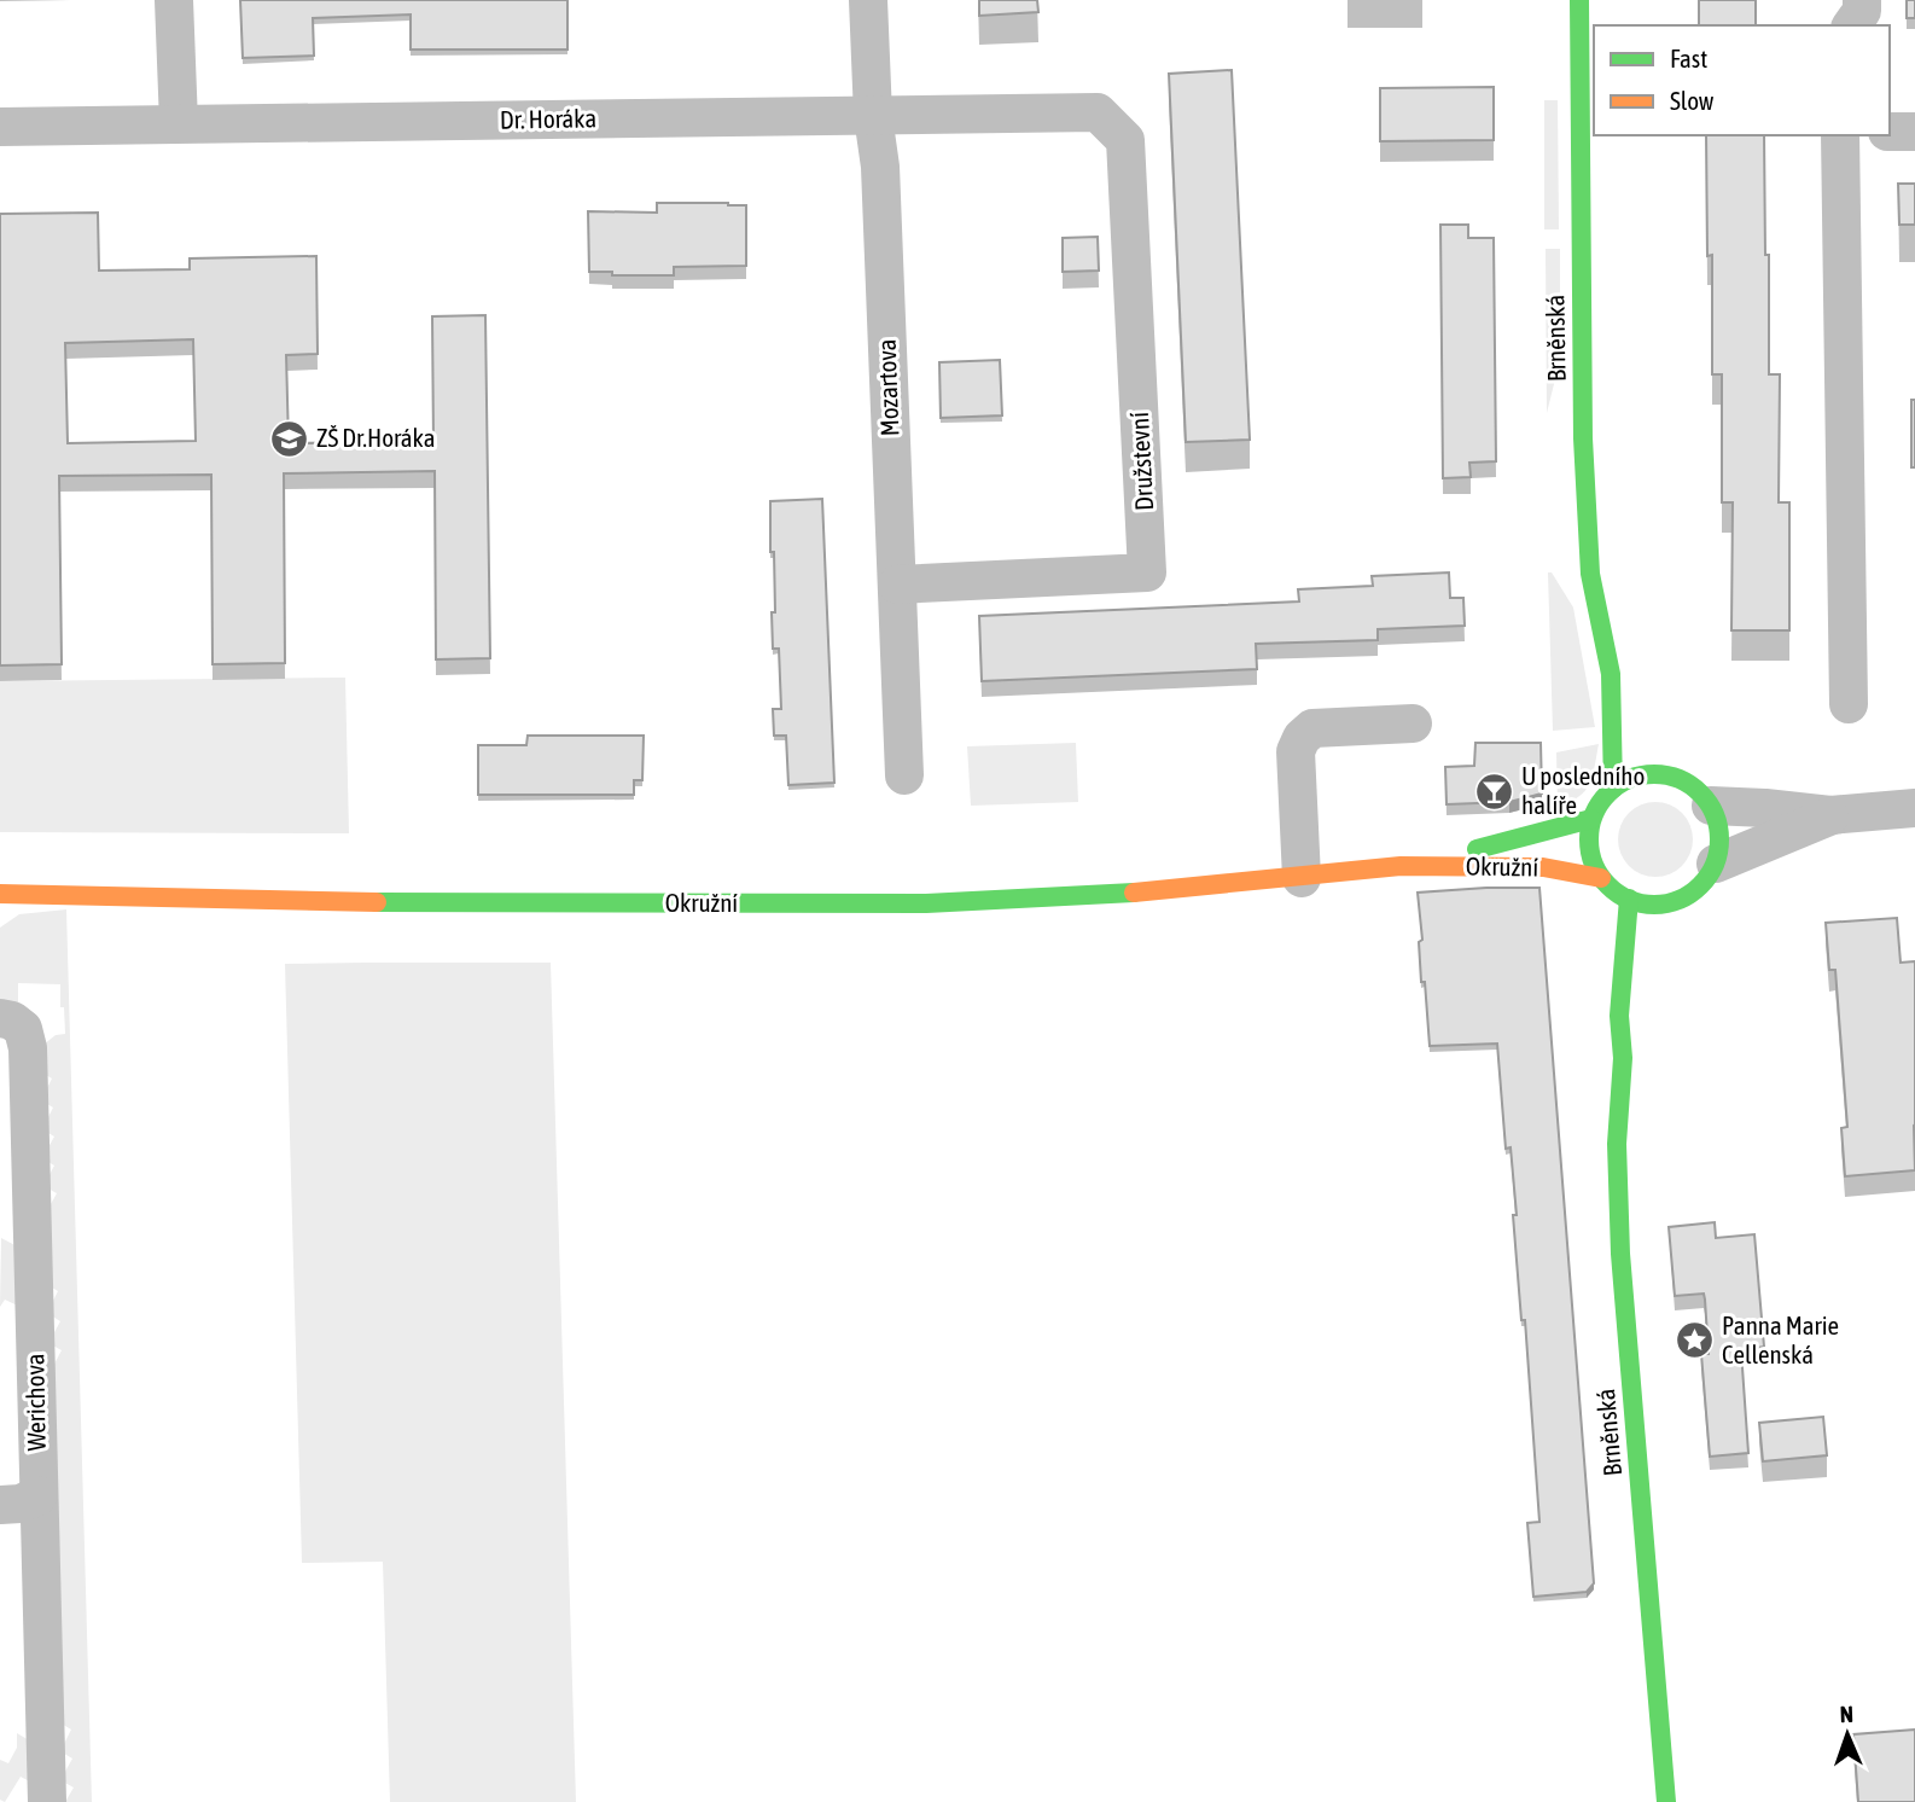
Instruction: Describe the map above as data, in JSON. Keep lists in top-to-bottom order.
{
  "streets": {
    "main road": ["Brněnská", "Okružní"],
    "street": [
      "Dr. Horáka",
      "Mozartova",
      "Družstevní",
      "Werichova"
    ]
  },
  "crossings": [
    ["Dr. Horáka", "Mozartova"],
    ["Dr. Horáka", "Družstevní"],
    ["Brněnská", "Okružní"],
    ["Mozartova", "Družstevní"]
  ],
  "places": {
    "school or university": ["ZŠ Dr.Horáka"],
    "bar": ["U posledního halíře"],
    "place": ["Panna Marie Cellenská"]
  },
  "legend": ["Fast", "Slow"],
  "north": "top"
}
